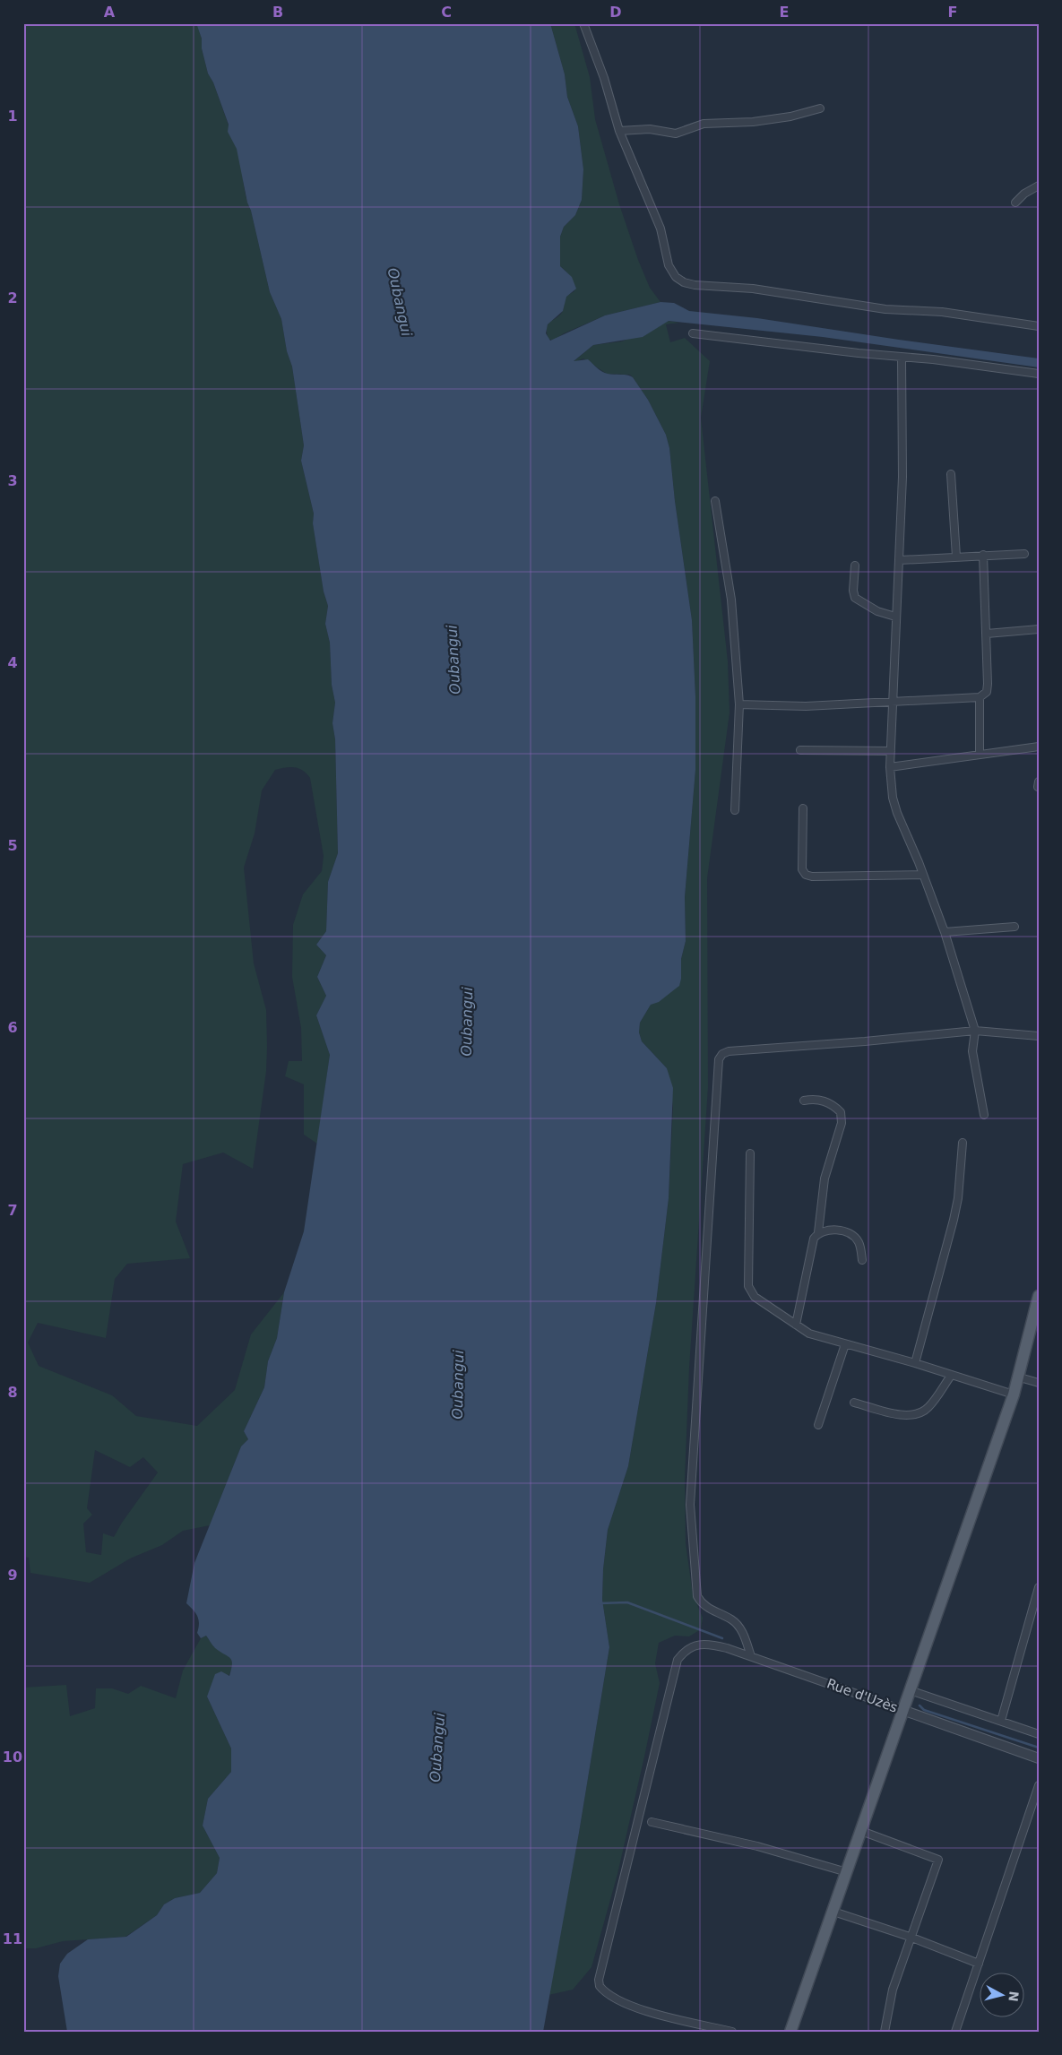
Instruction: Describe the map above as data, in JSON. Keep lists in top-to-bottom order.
{
  "streets": {
    "street": ["Rue d'Uzès"]
  },
  "water": ["Oubangui"],
  "north": "right",
  "grid": {
    "columns": [
      "A",
      "B",
      "C",
      "D",
      "E",
      "F"
    ],
    "rows": [
      "1",
      "2",
      "3",
      "4",
      "5",
      "6",
      "7",
      "8",
      "9",
      "10",
      "11"
    ]
  }
}
